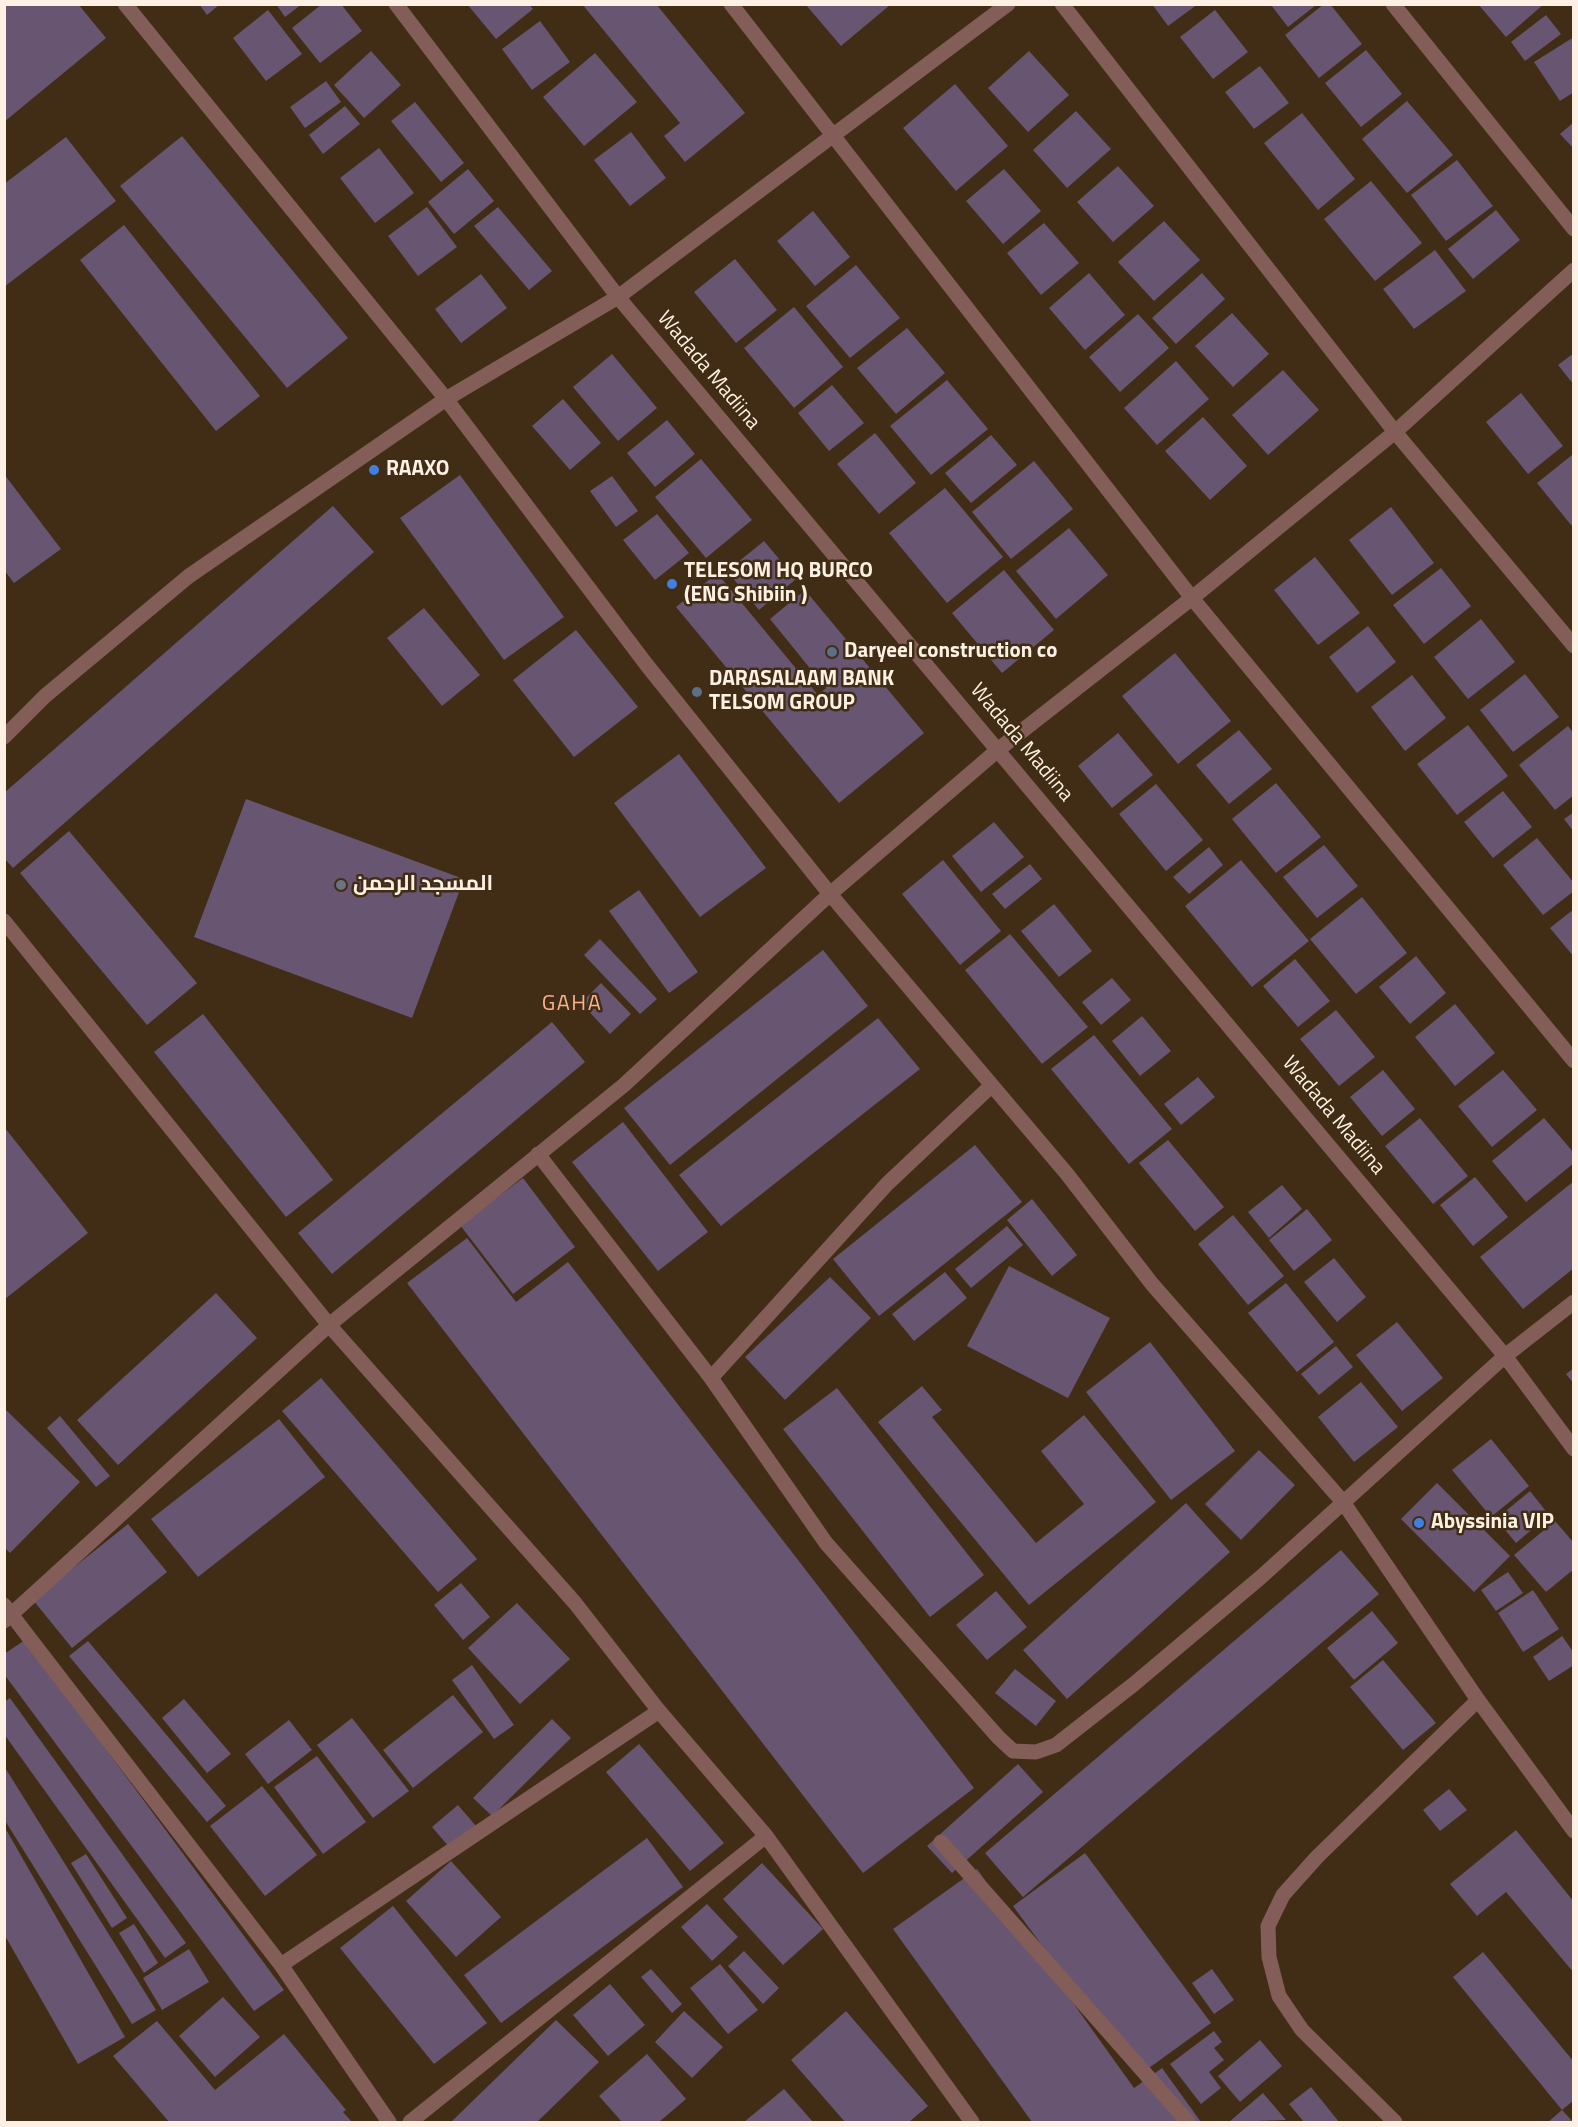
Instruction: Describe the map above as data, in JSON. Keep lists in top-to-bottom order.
{
  "streets": {
    "street": ["Wadada Madiina"]
  },
  "districts": ["GAHA"],
  "places": [
    "RAAXO",
    "TELESOM HQ BURCO (ENG Shibiin )",
    "Daryeel construction co",
    "DARASALAAM BANK TELSOM GROUP",
    "المسجد الرحمن",
    "Abyssinia VIP"
  ]
}
